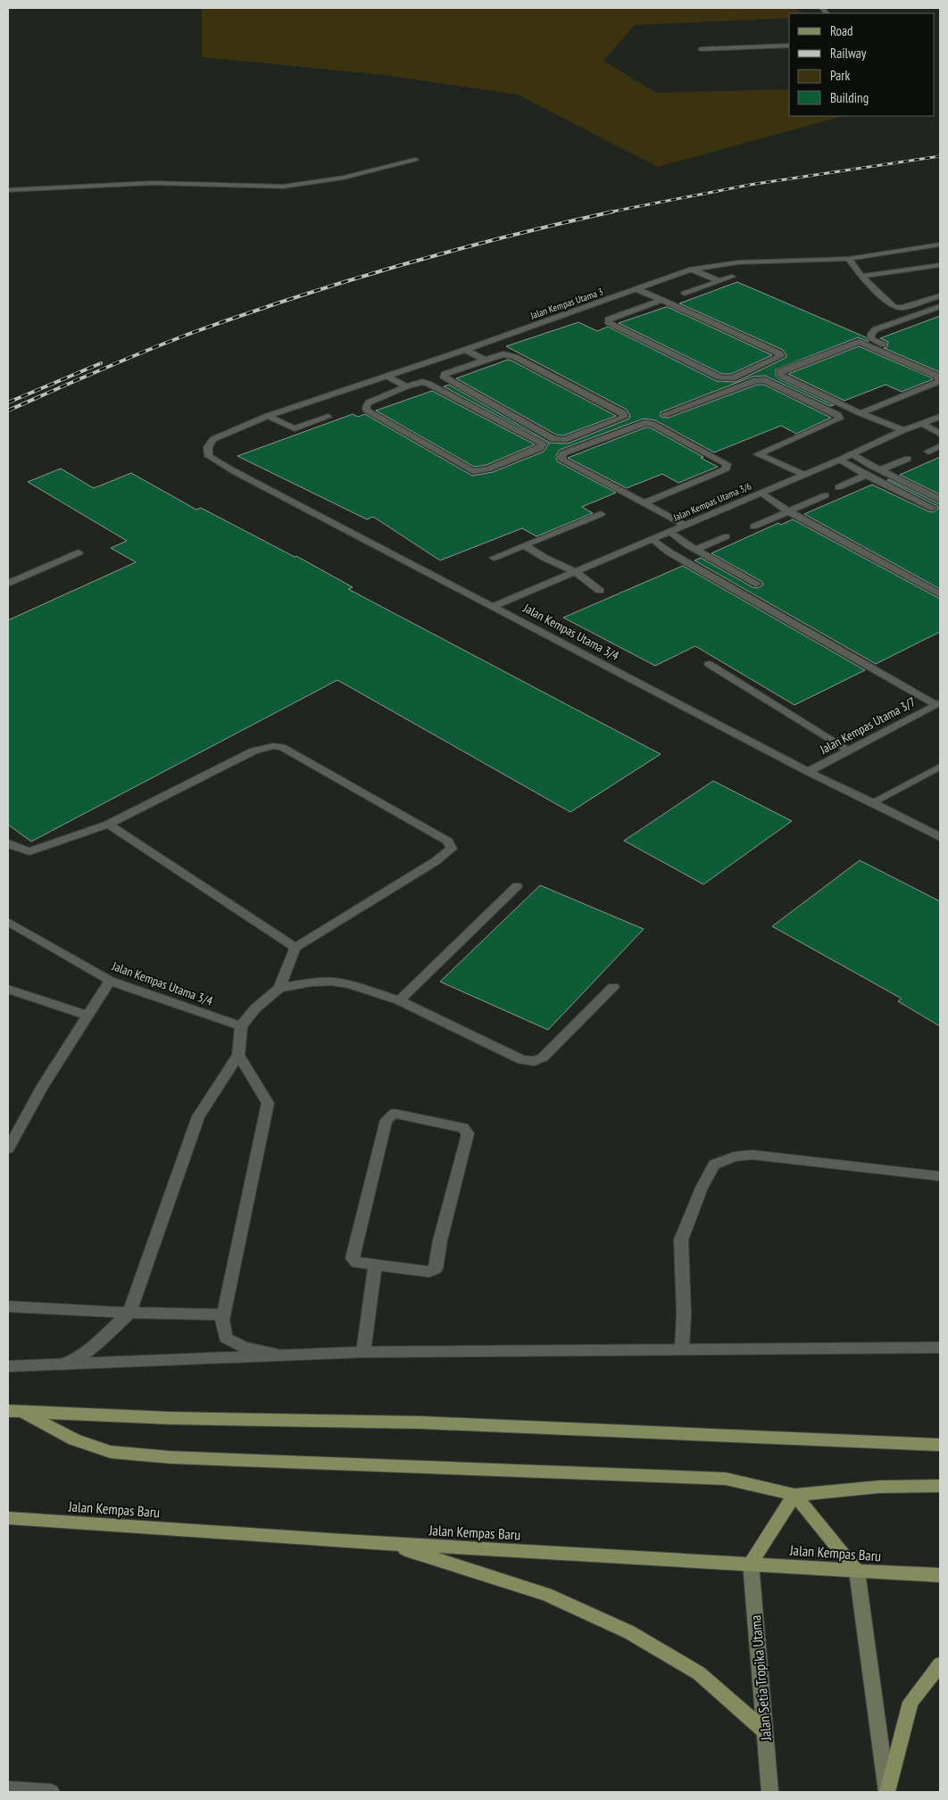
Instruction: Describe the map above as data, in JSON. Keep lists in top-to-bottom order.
{
  "streets": {
    "main road": ["Jalan Kempas Baru", "Jalan Setia Tropika Utama"],
    "street": [
      "Jalan Kempas Utama 3",
      "Jalan Kempas Utama 3/6",
      "Jalan Kempas Utama 3/4",
      "Jalan Kempas Utama 3/7"
    ]
  },
  "crossings": [
    ["Jalan Kempas Utama 3", "Jalan Kempas Utama 3/4"],
    ["Jalan Kempas Utama 3/6", "Jalan Kempas Utama 3/4"],
    ["Jalan Kempas Utama 3/4", "Jalan Kempas Utama 3/7"],
    ["Jalan Kempas Baru", "Jalan Setia Tropika Utama"]
  ],
  "legend": [
    "Road",
    "Railway",
    "Park",
    "Building"
  ]
}
